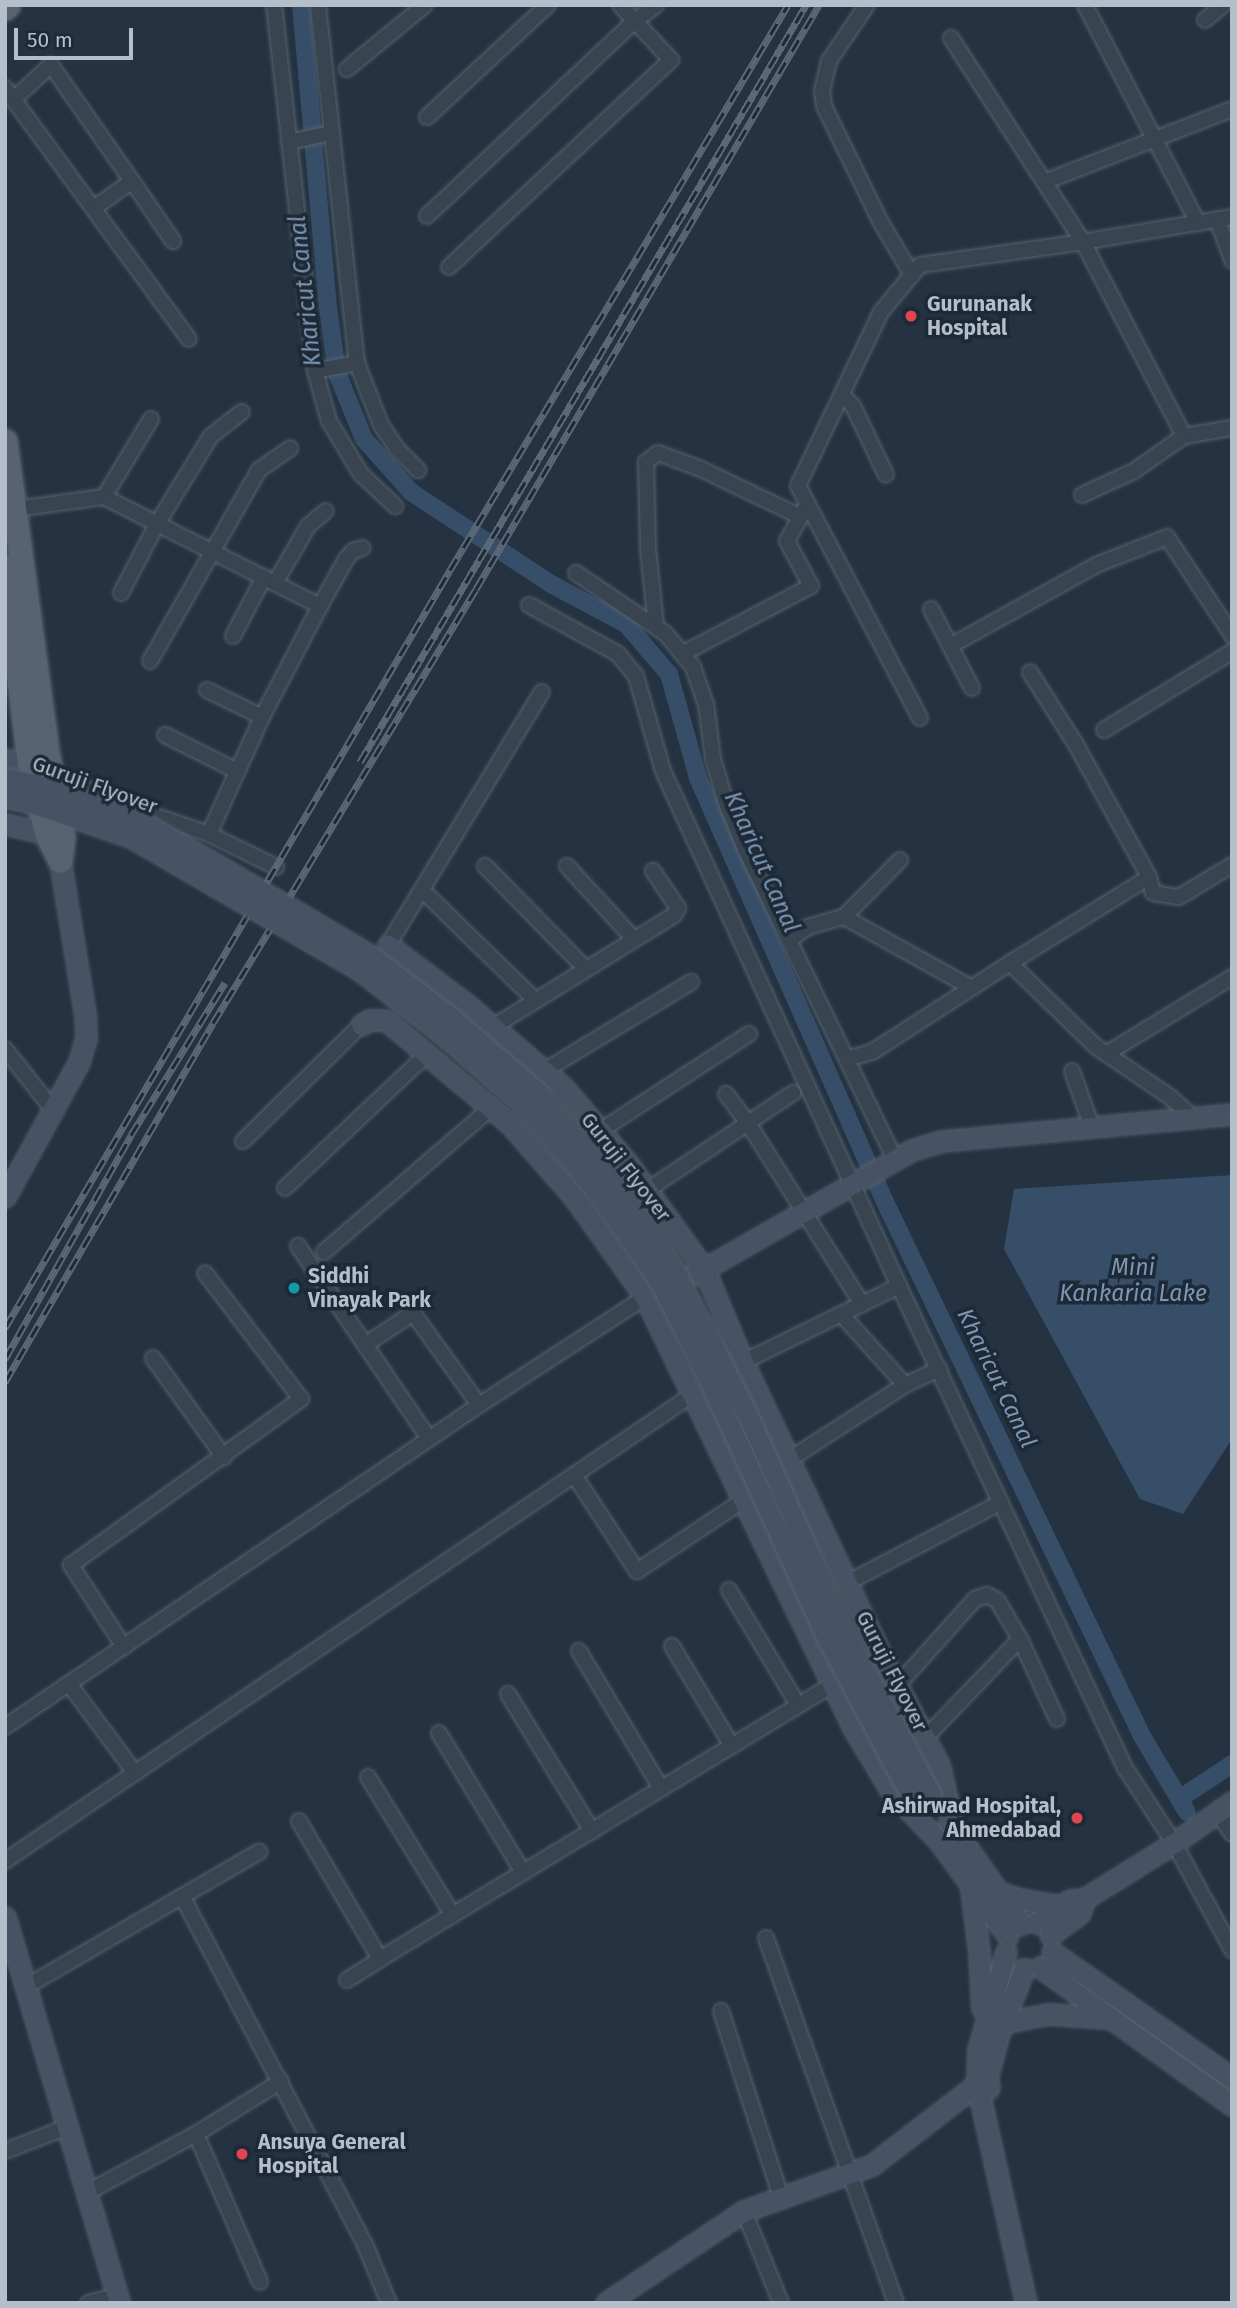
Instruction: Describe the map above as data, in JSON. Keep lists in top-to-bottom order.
{
  "streets": {
    "street": ["Guruji Flyover"]
  },
  "water": ["Kharicut Canal", "Mini Kankaria Lake"],
  "places": [
    "Gurunanak Hospital",
    "Siddhi Vinayak Park",
    "Ashirwad Hospital, Ahmedabad",
    "Ansuya General Hospital"
  ],
  "scale_bar": "50 m"
}
